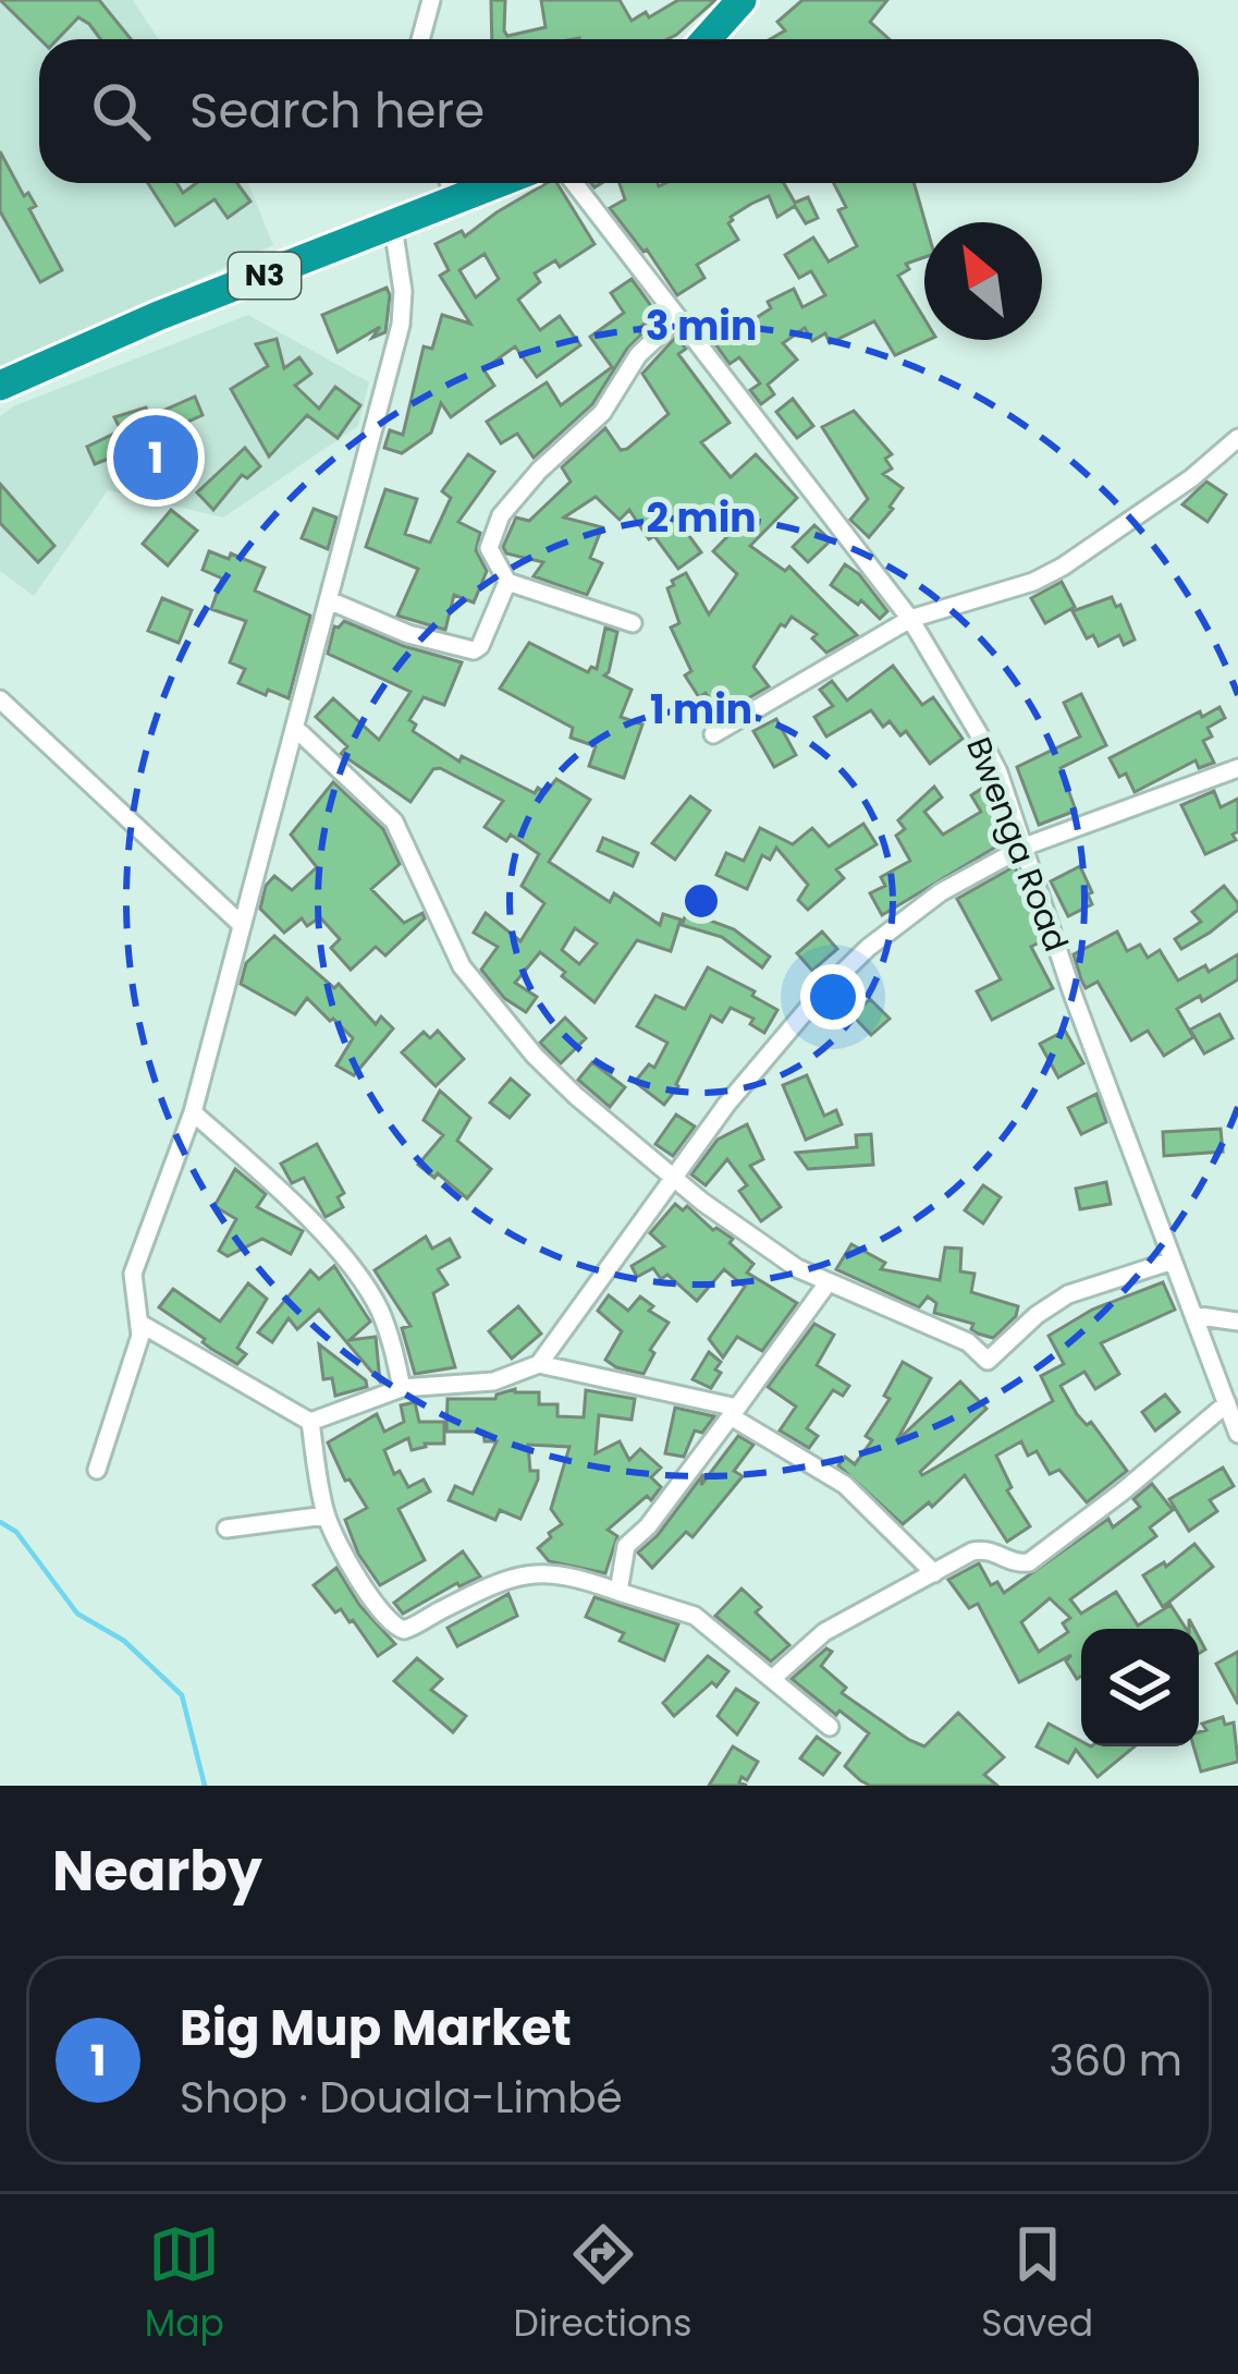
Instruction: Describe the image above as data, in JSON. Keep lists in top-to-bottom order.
{
  "streets": {
    "highway": ["N3"],
    "street": ["Bwenga Road"]
  },
  "north": "top left",
  "page": {
    "search": "Search here",
    "pins": "1",
    "heading": "Nearby",
    "list": [
      {
        "mark": "1",
        "name": "Big Mup Market",
        "note": "Shop · Douala-Limbé",
        "value": "360 m"
      }
    ],
    "nav": ["Map", "Directions", "Saved"]
  },
  "rings": ["3 min", "2 min", "1 min"]
}
